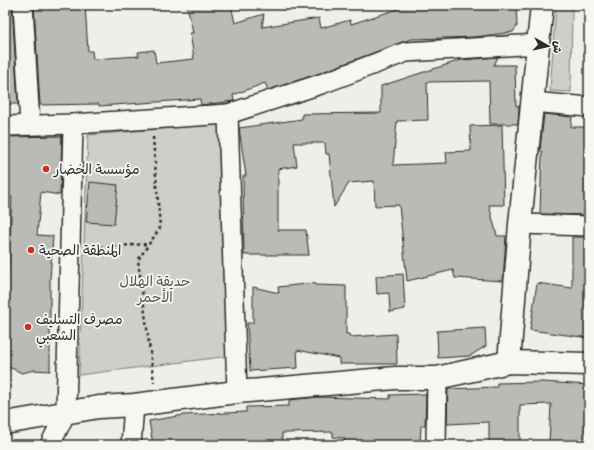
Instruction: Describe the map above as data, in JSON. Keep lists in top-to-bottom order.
{
  "parks": ["حديقة الهلال الأحمر"],
  "places": ["مؤسسة الخضار", "المنطقة الصحية", "مصرف التسليف الشعبي"],
  "north": "right"
}
